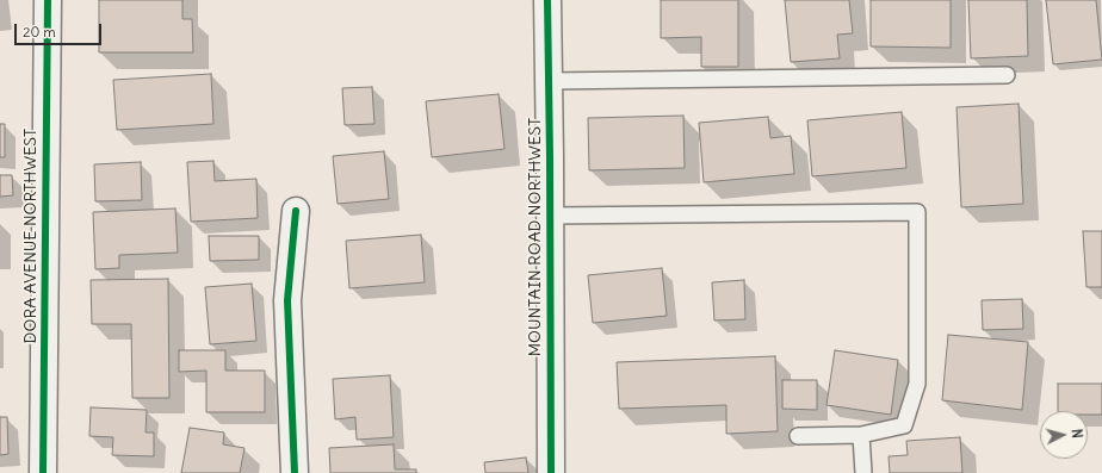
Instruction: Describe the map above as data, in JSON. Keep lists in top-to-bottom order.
{
  "streets": {
    "street": ["DORA AVENUE NORTHWEST", "MOUNTAIN ROAD NORTHWEST"]
  },
  "scale_bar": "20 m",
  "north": "right"
}
